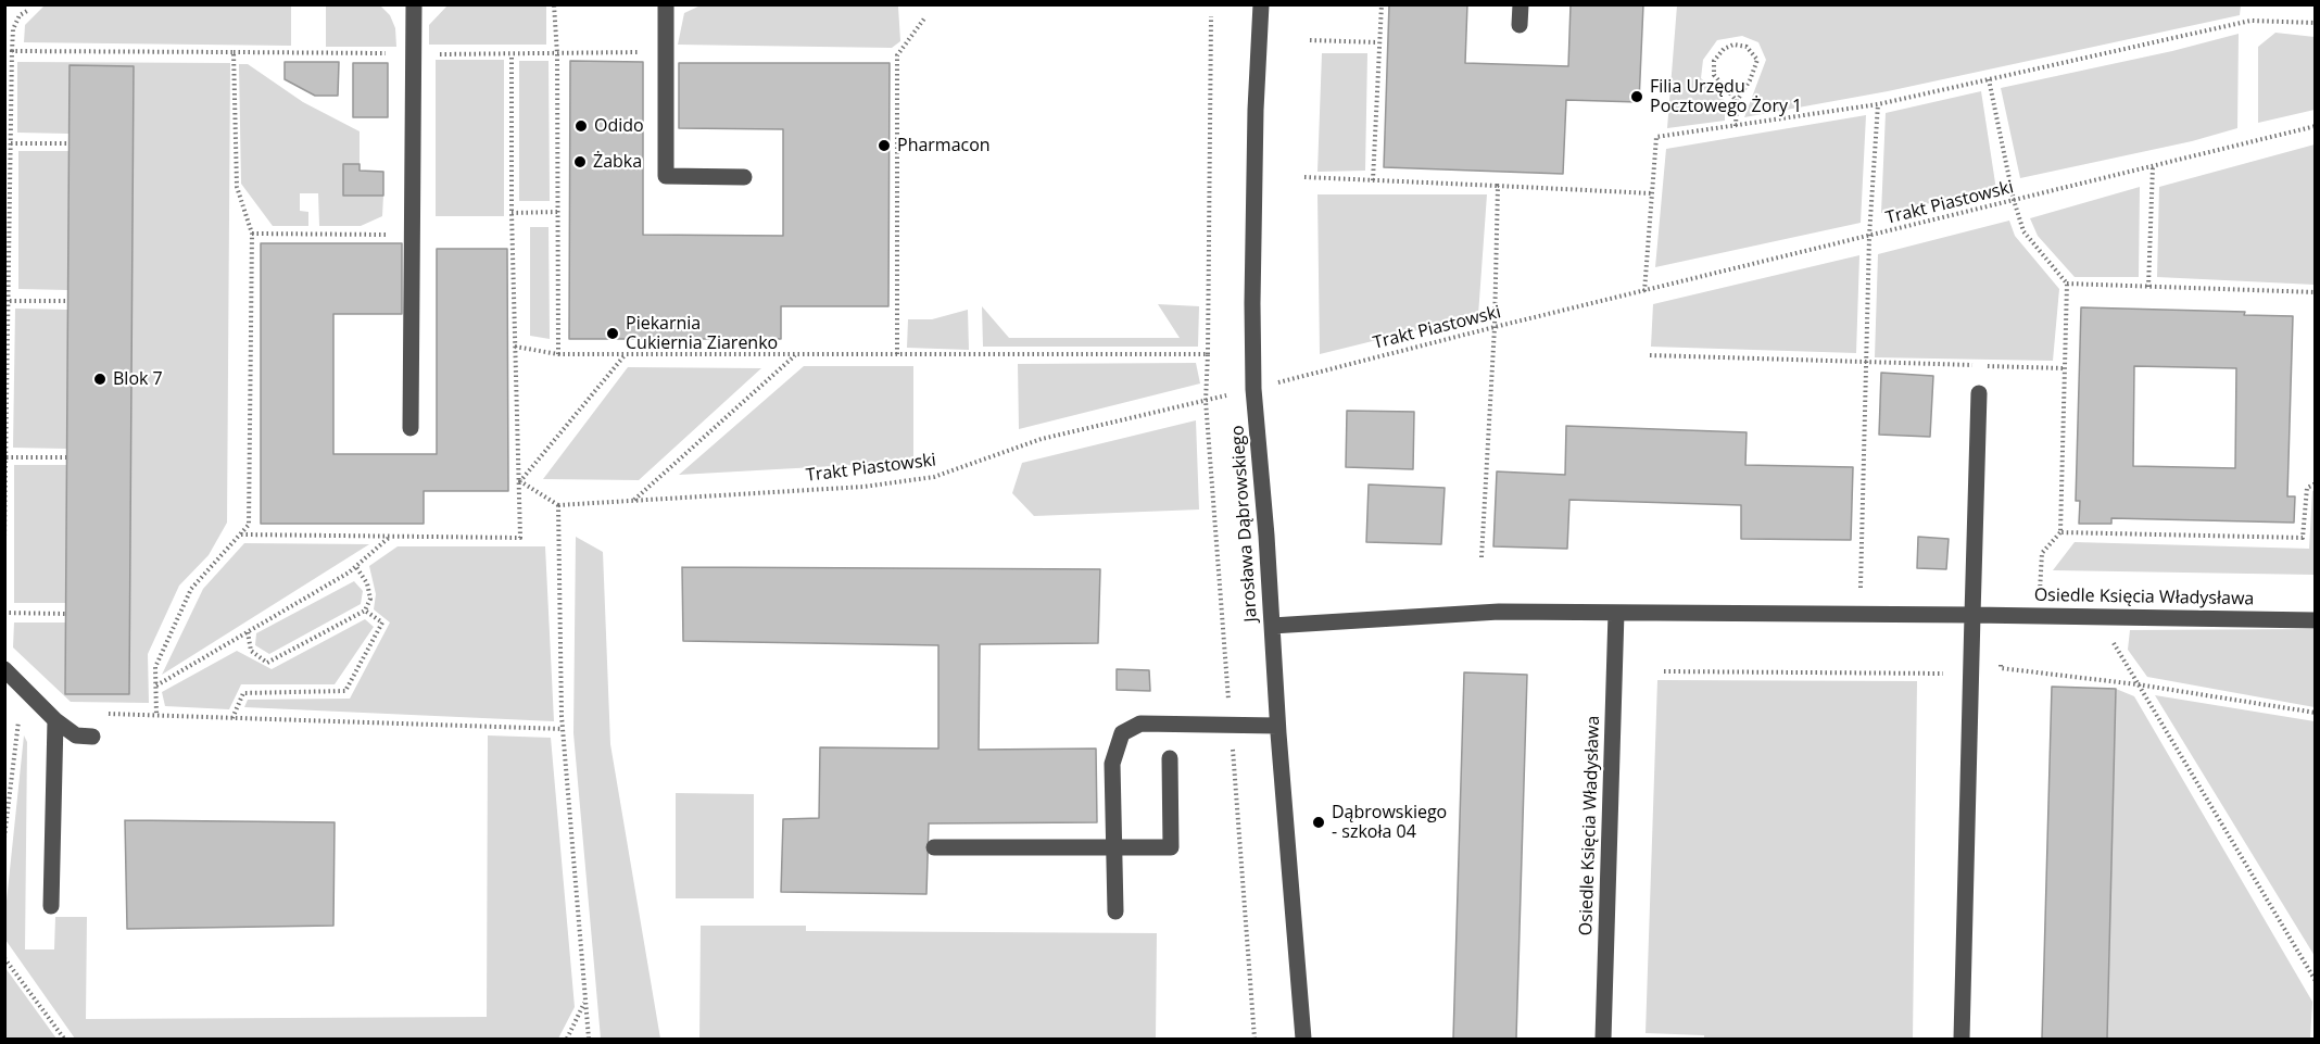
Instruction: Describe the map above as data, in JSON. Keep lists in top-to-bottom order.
{
  "streets": {
    "street": ["Jarosława Dąbrowskiego", "Osiedle Księcia Władysława"],
    "path": ["Trakt Piastowski"]
  },
  "crossings": [
    ["Trakt Piastowski", "Jarosława Dąbrowskiego"],
    ["Jarosława Dąbrowskiego", "Osiedle Księcia Władysława"]
  ],
  "places": [
    "Filia Urzędu Pocztowego Żory 1",
    "Odido",
    "Pharmacon",
    "Żabka",
    "Piekarnia Cukiernia Ziarenko",
    "Blok 7",
    "Dąbrowskiego - szkoła 04"
  ]
}
